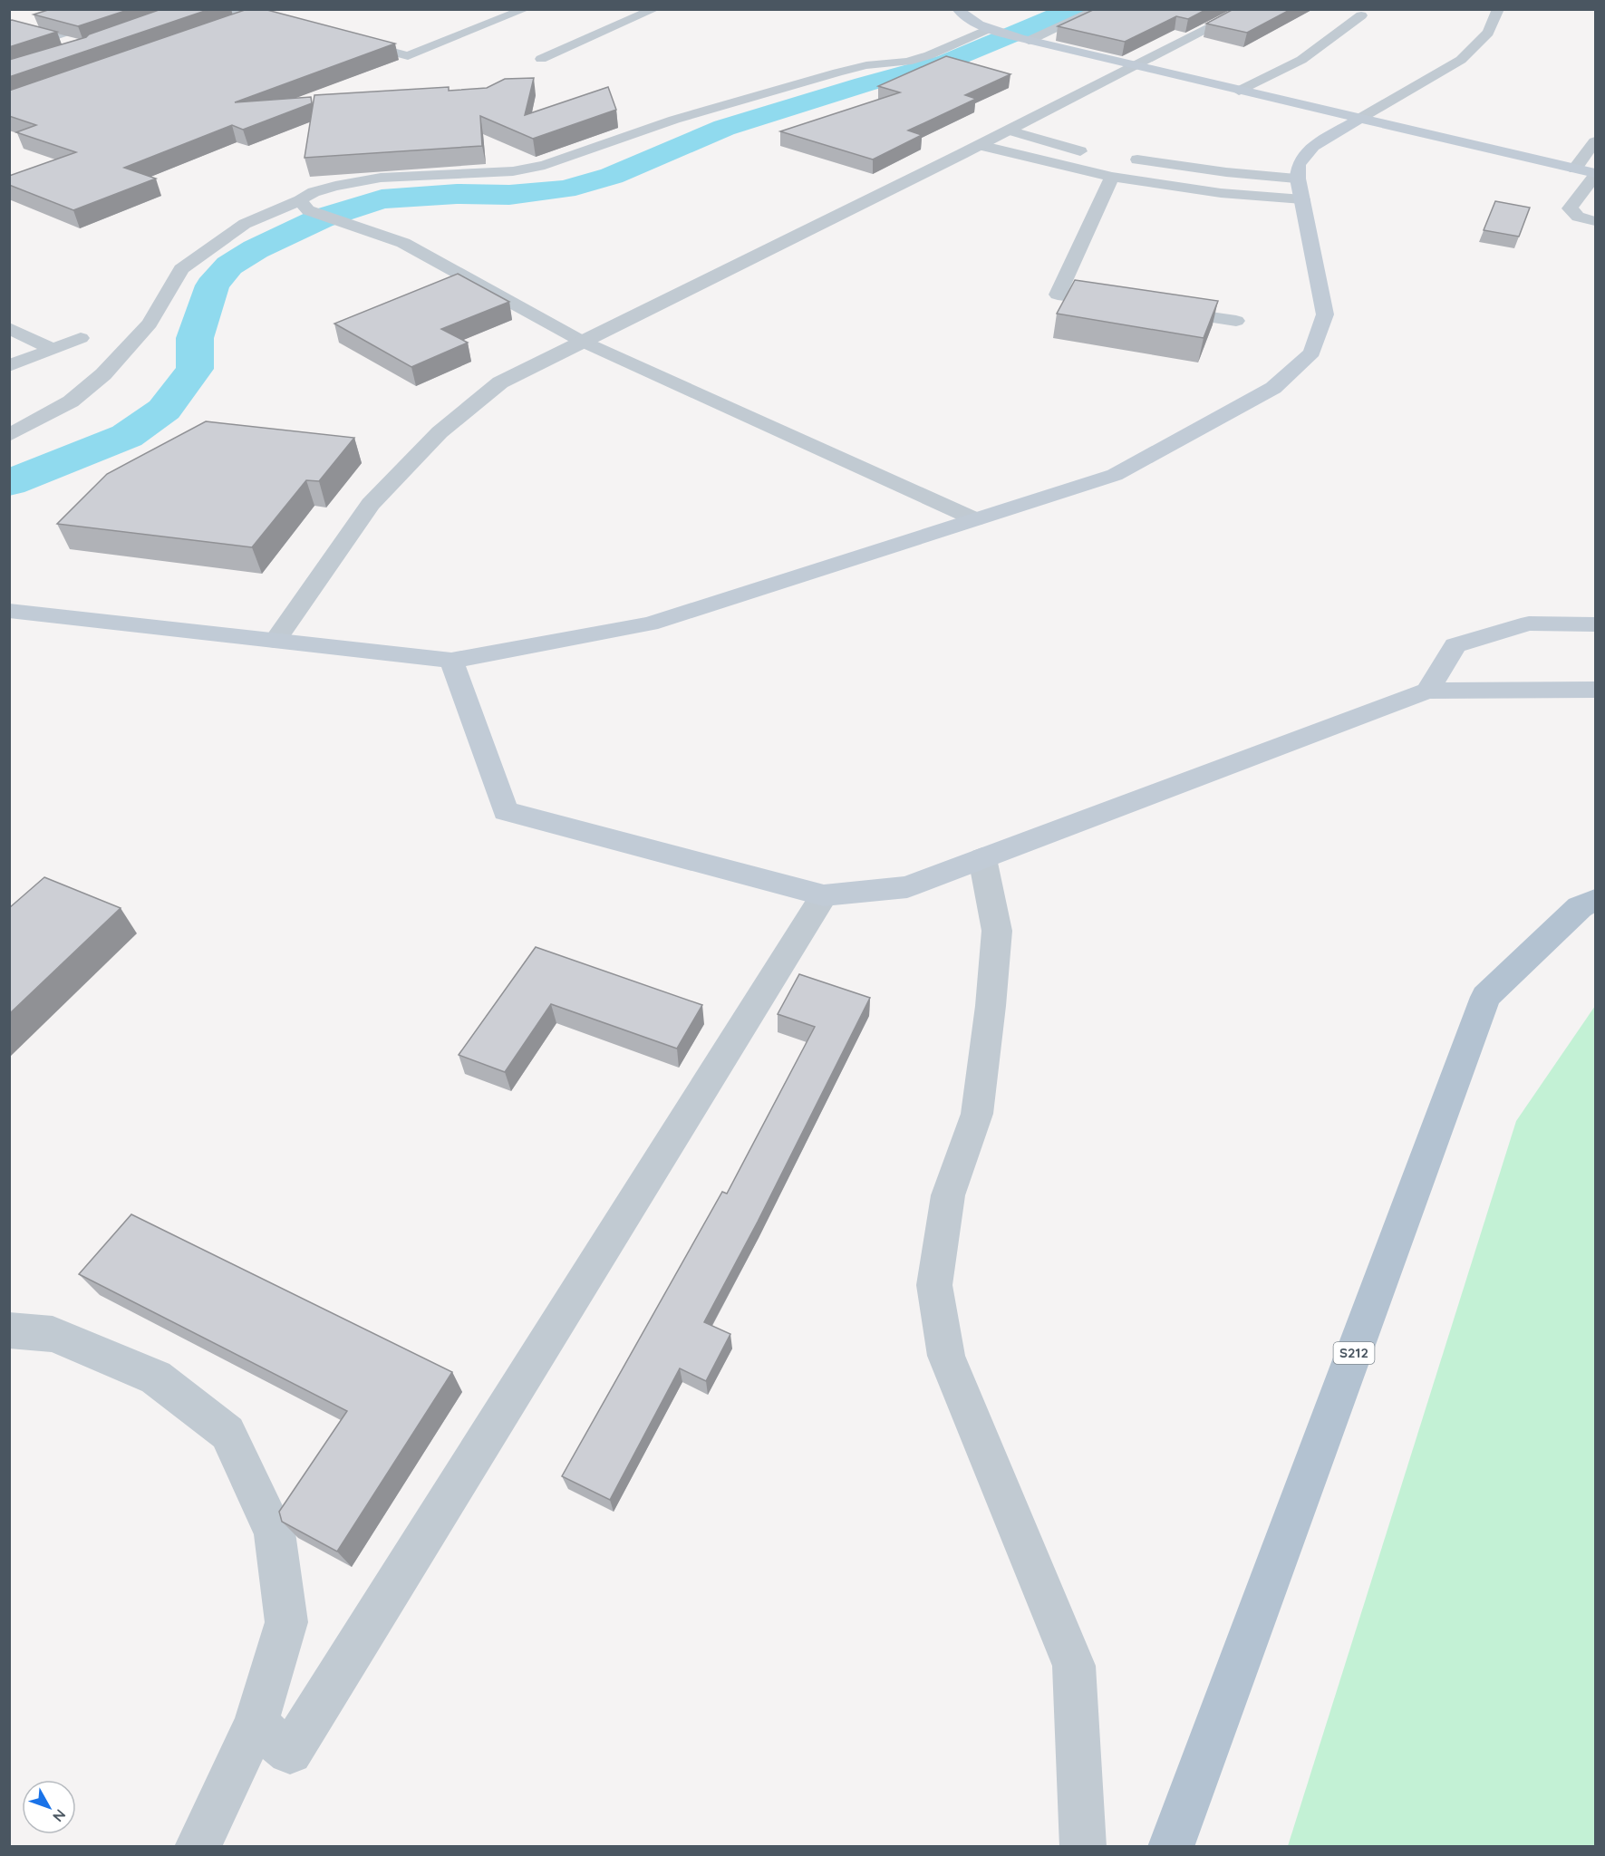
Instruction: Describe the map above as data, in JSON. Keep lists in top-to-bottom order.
{
  "streets": {
    "main road": ["S212"]
  },
  "north": "bottom right"
}
